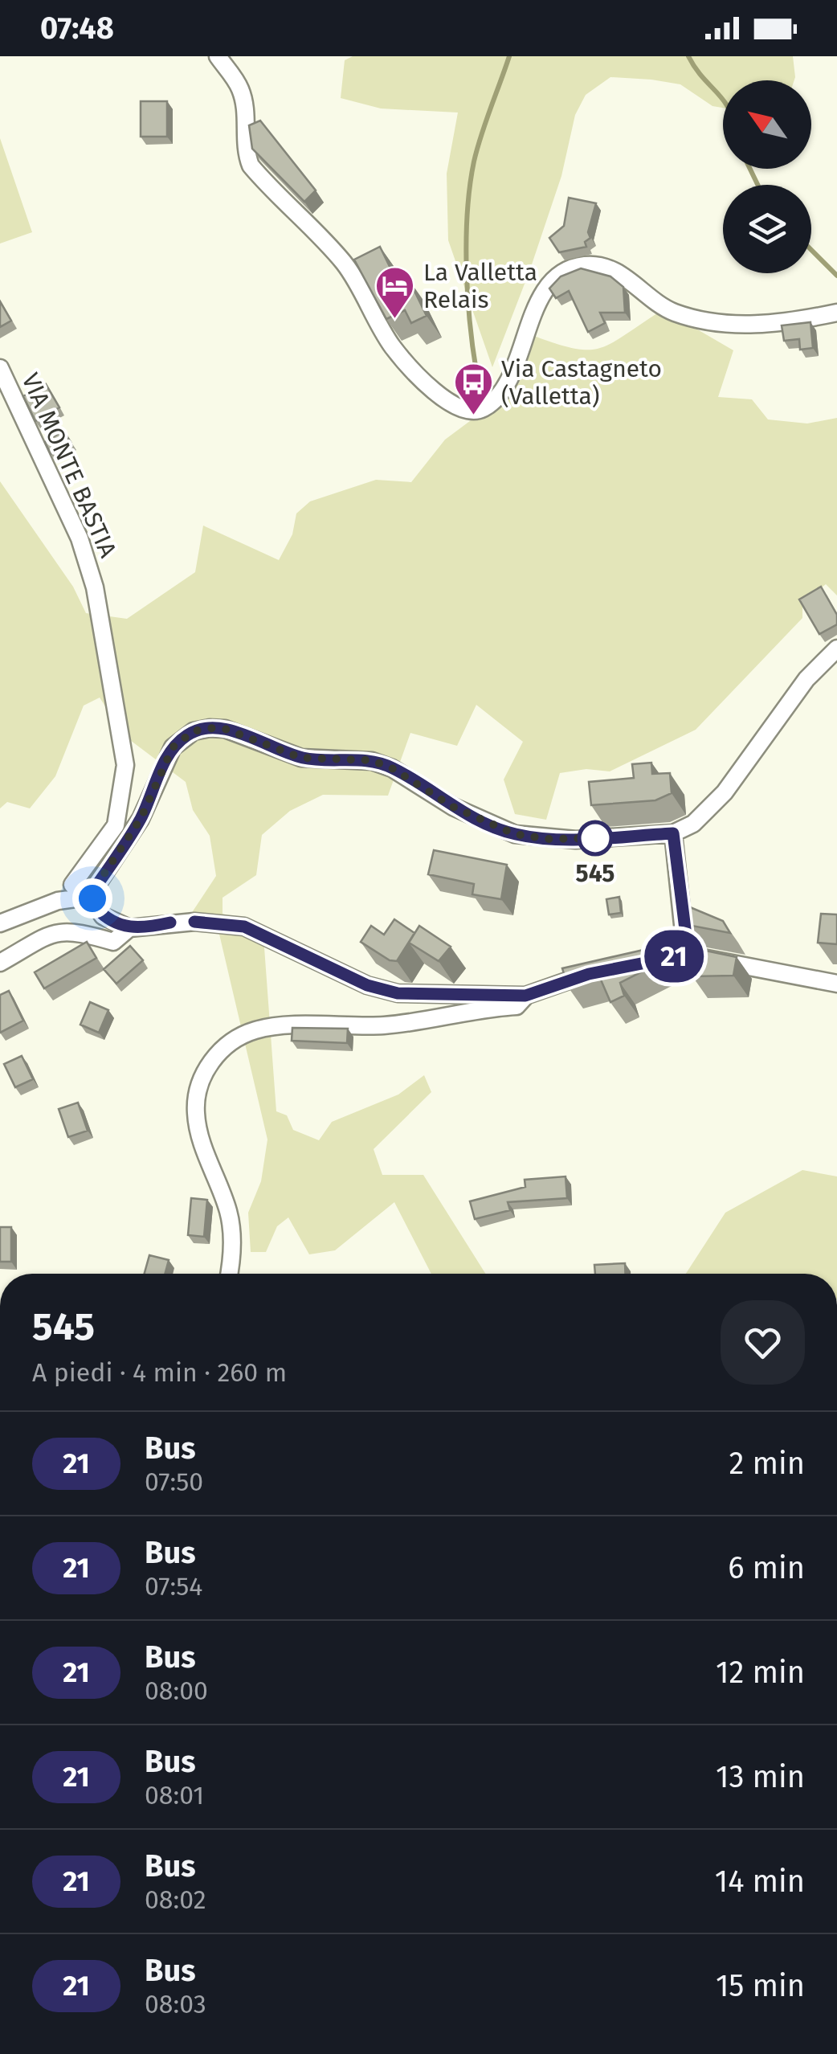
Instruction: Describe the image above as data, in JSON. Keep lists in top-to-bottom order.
{
  "streets": {
    "street": ["VIA MONTE BASTIA"]
  },
  "places": {
    "hotel": ["La Valletta Relais"],
    "bus stop": ["Via Castagneto (Valletta)"],
    "other": ["545"]
  },
  "lines": ["bus line 21"],
  "north": "top left",
  "page": {
    "status": "07:48",
    "on_map": "21",
    "heading": ["545", "A piedi · 4 min · 260 m"],
    "list": [
      {
        "mark": "21",
        "name": "Bus",
        "note": "07:50",
        "value": "2 min"
      },
      {
        "mark": "21",
        "name": "Bus",
        "note": "07:54",
        "value": "6 min"
      },
      {
        "mark": "21",
        "name": "Bus",
        "note": "08:00",
        "value": "12 min"
      },
      {
        "mark": "21",
        "name": "Bus",
        "note": "08:01",
        "value": "13 min"
      },
      {
        "mark": "21",
        "name": "Bus",
        "note": "08:02",
        "value": "14 min"
      },
      {
        "mark": "21",
        "name": "Bus",
        "note": "08:03",
        "value": "15 min"
      }
    ]
  }
}
